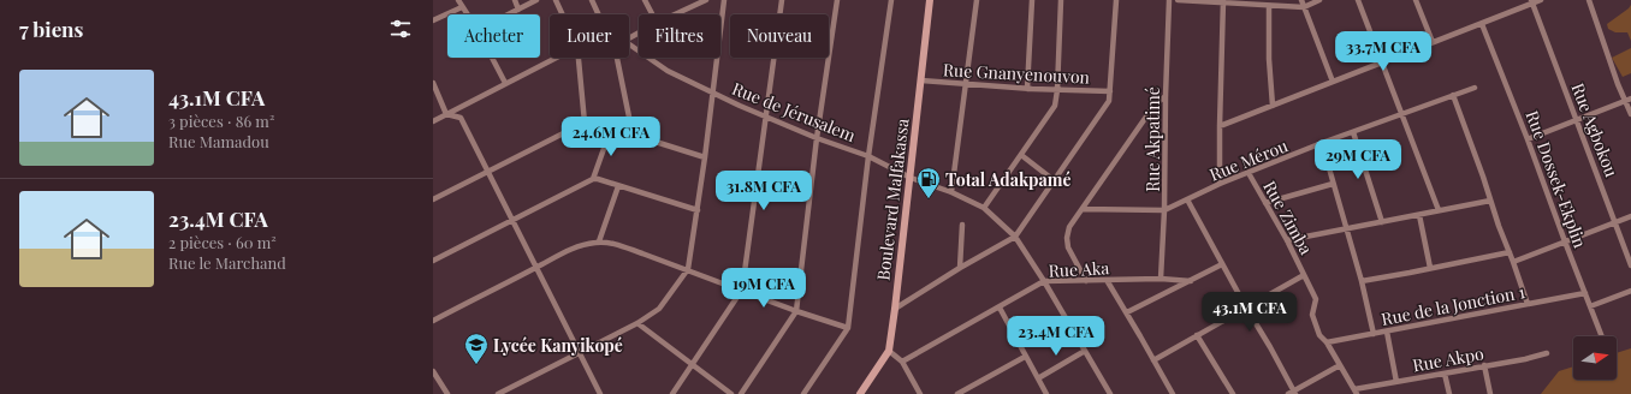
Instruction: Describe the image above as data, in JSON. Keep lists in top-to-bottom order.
{
  "streets": {
    "street": [
      "Rue Gnanyenouvon",
      "Rue de Jérusalem",
      "Rue Agbokou",
      "Rue Akpatimé",
      "Rue Mérou",
      "Rue Dossek-Ekplin",
      "Boulevard Malfakassa",
      "Rue Zimba",
      "Rue Aka",
      "Rue de la Jonction 1",
      "Rue Akpo"
    ]
  },
  "crossings": [
    ["Rue Gnanyenouvon", "Boulevard Malfakassa"],
    ["Rue de Jérusalem", "Boulevard Malfakassa"],
    ["Rue de Jérusalem", "Rue Aka"],
    ["Rue Akpatimé", "Rue Mérou"],
    ["Rue Akpatimé", "Rue Aka"],
    ["Rue Mérou", "Rue Zimba"],
    ["Rue Dossek-Ekplin", "Rue de la Jonction 1"],
    ["Rue Zimba", "Rue de la Jonction 1"],
    ["Rue Zimba", "Rue Akpo"]
  ],
  "places": {
    "fuel station": ["Total Adakpamé"],
    "school or university": ["Lycée Kanyikopé"]
  },
  "north": "right",
  "page": {
    "heading": "7 biens",
    "chip": [
      "Acheter",
      "Louer",
      "Filtres",
      "Nouveau"
    ],
    "price": [
      "33.7M CFA",
      "24.6M CFA",
      "29M CFA",
      "31.8M CFA",
      "19M CFA",
      "43.1M CFA",
      "23.4M CFA"
    ],
    "list": [
      {
        "name": "43.1M CFA",
        "note": "3 pièces · 86 m² · Rue Mamadou"
      },
      {
        "name": "23.4M CFA",
        "note": "2 pièces · 60 m² · Rue le Marchand"
      }
    ]
  }
}
